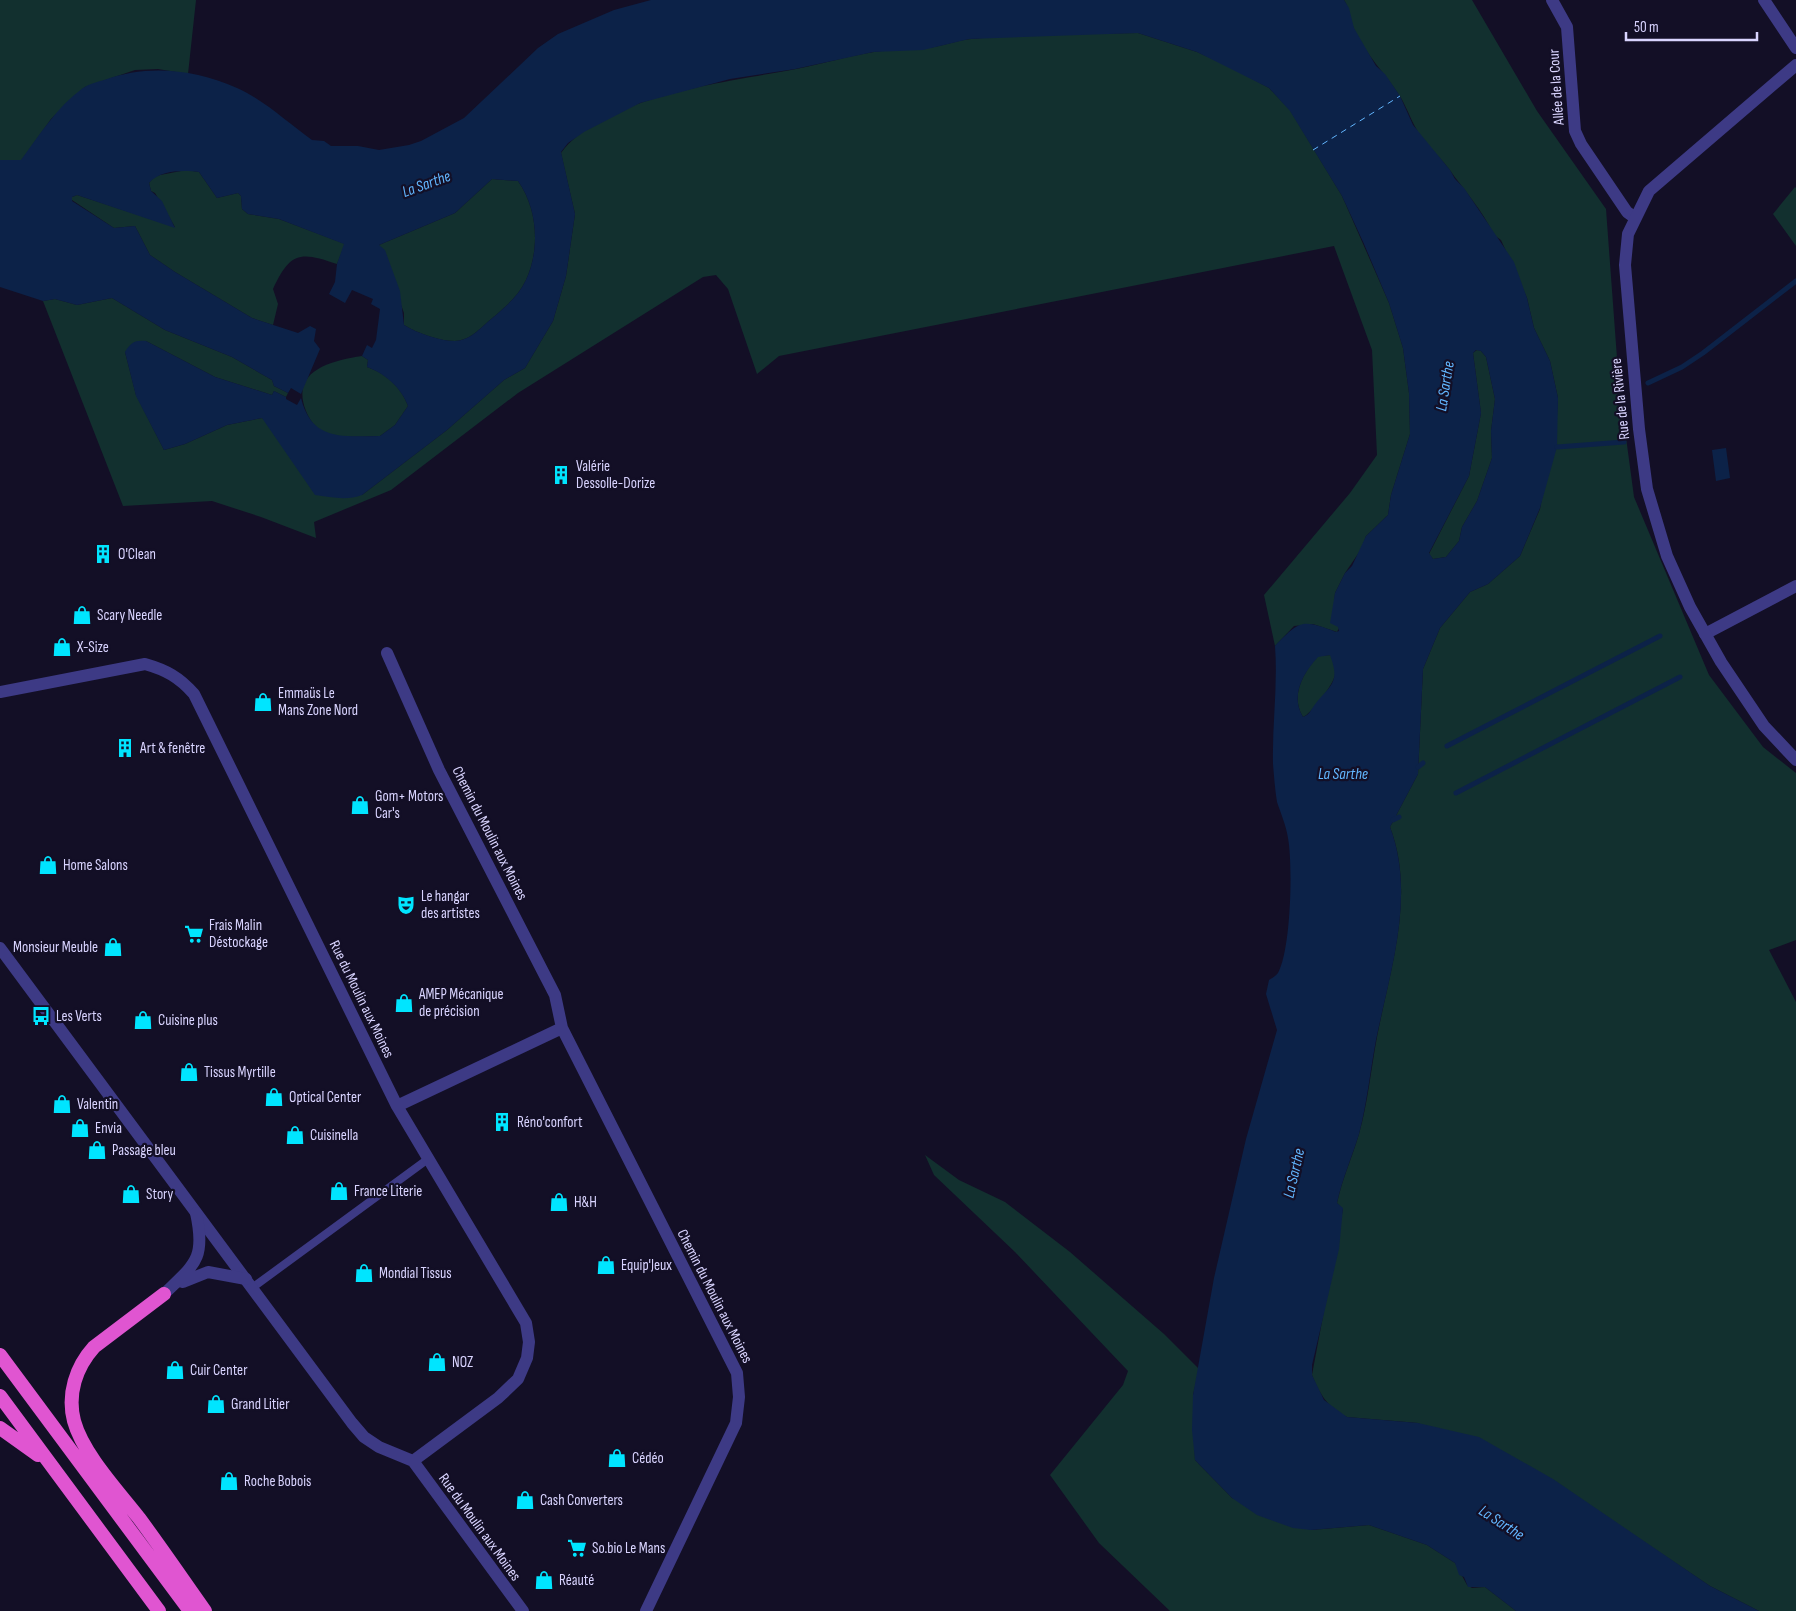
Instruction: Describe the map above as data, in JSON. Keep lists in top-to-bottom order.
{
  "streets": {
    "street": [
      "Allée de la Cour",
      "Rue de la Rivière",
      "Chemin du Moulin aux Moines",
      "Rue du Moulin aux Moines"
    ]
  },
  "crossings": [
    ["Allée de la Cour", "Rue de la Rivière"]
  ],
  "water": ["La Sarthe"],
  "places": {
    "building": [
      "Valérie Dessolle-Dorize",
      "O'Clean",
      "Art & fenêtre",
      "Réno'confort"
    ],
    "shop": [
      "Scary Needle",
      "X-Size",
      "Emmaüs Le Mans Zone Nord",
      "Gom+ Motors Car's",
      "Home Salons",
      "Monsieur Meuble",
      "AMEP Mécanique de précision",
      "Cuisine plus",
      "Tissus Myrtille",
      "Optical Center",
      "Valentin",
      "Envia",
      "Cuisinella",
      "Passage bleu",
      "France Literie",
      "Story",
      "H&H",
      "Equip'Jeux",
      "Mondial Tissus",
      "NOZ",
      "Cuir Center",
      "Grand Litier",
      "Cédéo",
      "Roche Bobois",
      "Cash Converters",
      "Réauté"
    ],
    "theatre": ["Le hangar des artistes"],
    "supermarket": ["Frais Malin Déstockage", "So.bio Le Mans"],
    "bus stop": ["Les Verts"]
  },
  "scale_bar": "50 m"
}
